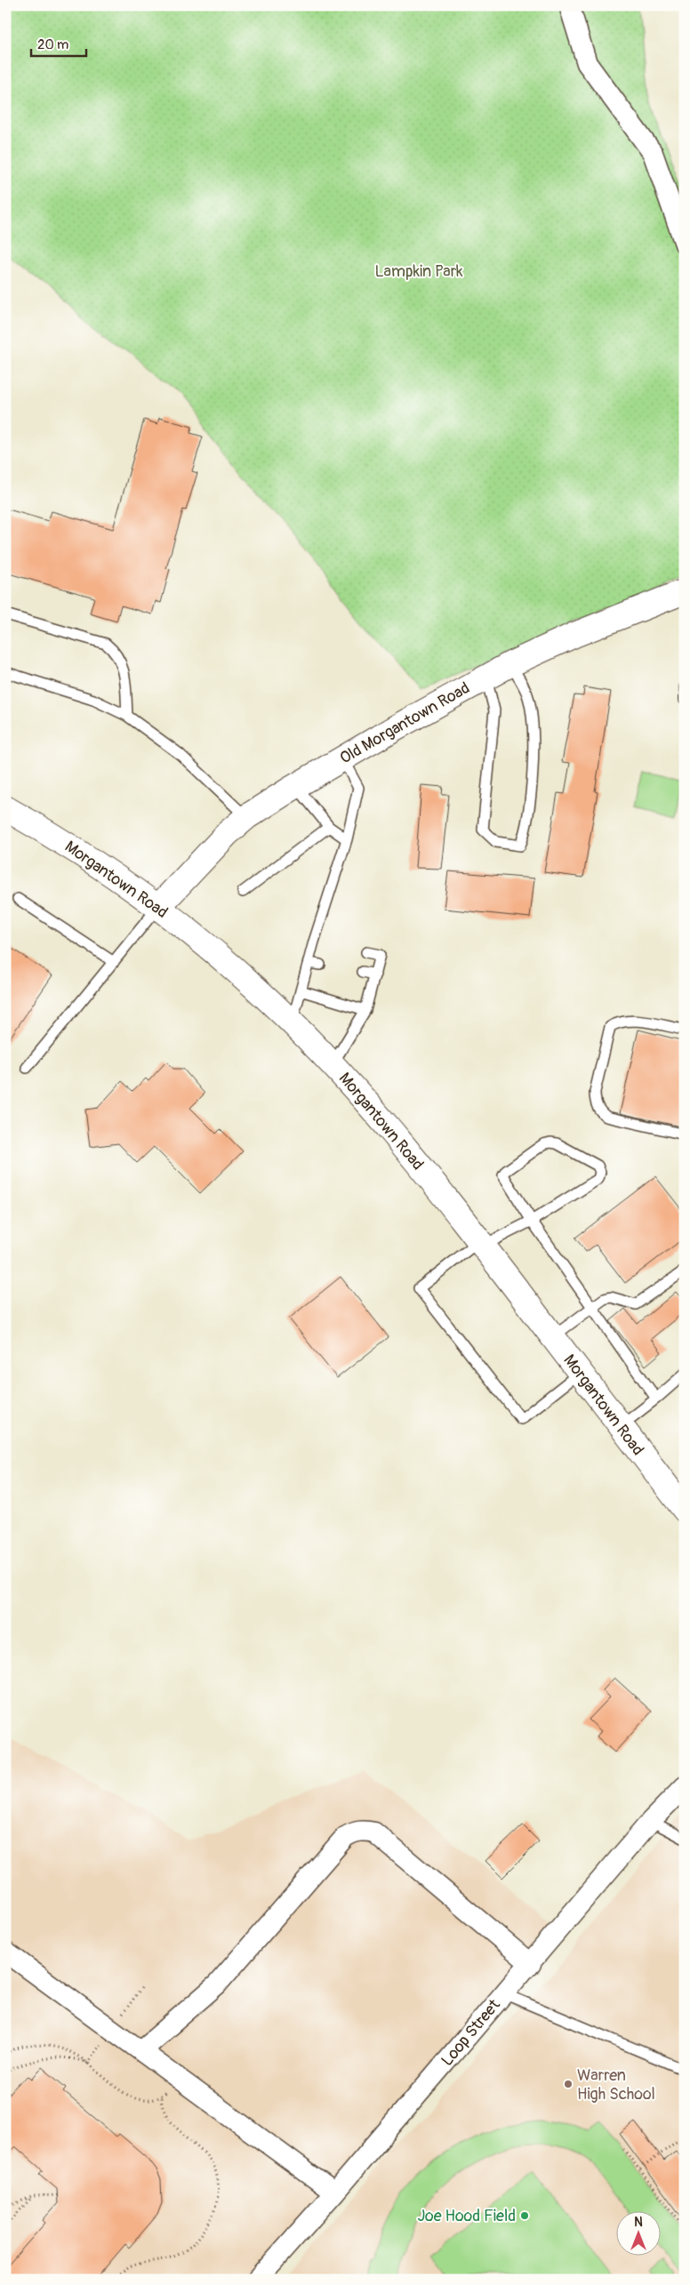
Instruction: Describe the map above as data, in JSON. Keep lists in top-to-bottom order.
{
  "streets": {
    "main road": ["Old Morgantown Road", "Morgantown Road"],
    "street": ["Loop Street"]
  },
  "crossings": [
    ["Old Morgantown Road", "Morgantown Road"]
  ],
  "parks": ["Lampkin Park"],
  "places": ["Warren High School", "Joe Hood Field"],
  "scale_bar": "20 m",
  "north": "top"
}
